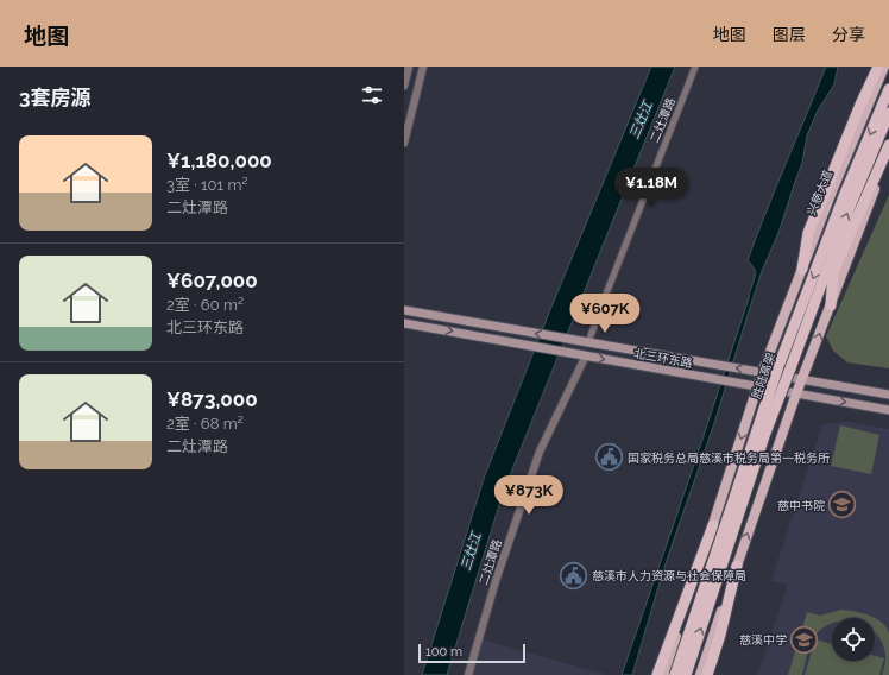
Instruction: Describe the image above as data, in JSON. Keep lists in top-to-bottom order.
{
  "streets": {
    "highway": ["胜陆高架"],
    "main road": ["兴慈大道", "北三环东路"],
    "street": ["二灶潭路"]
  },
  "crossings": [
    ["二灶潭路", "北三环东路"],
    ["兴慈大道", "北三环东路"]
  ],
  "water": ["三灶江"],
  "places": {
    "public building": ["国家税务总局慈溪市税务局第一税务所", "慈溪市人力资源与社会保障局"],
    "school or university": ["慈中书院", "慈溪中学"]
  },
  "scale_bar": "100 m",
  "page": {
    "header": "地图",
    "nav": ["地图", "图层", "分享"],
    "heading": "3套房源",
    "list": [
      {
        "name": "¥1,180,000",
        "note": "3室 · 101 m² · 二灶潭路"
      },
      {
        "name": "¥607,000",
        "note": "2室 · 60 m² · 北三环东路"
      },
      {
        "name": "¥873,000",
        "note": "2室 · 68 m² · 二灶潭路"
      }
    ],
    "price": ["¥1.18M", "¥607K", "¥873K"],
    "scale": "100 m"
  }
}
